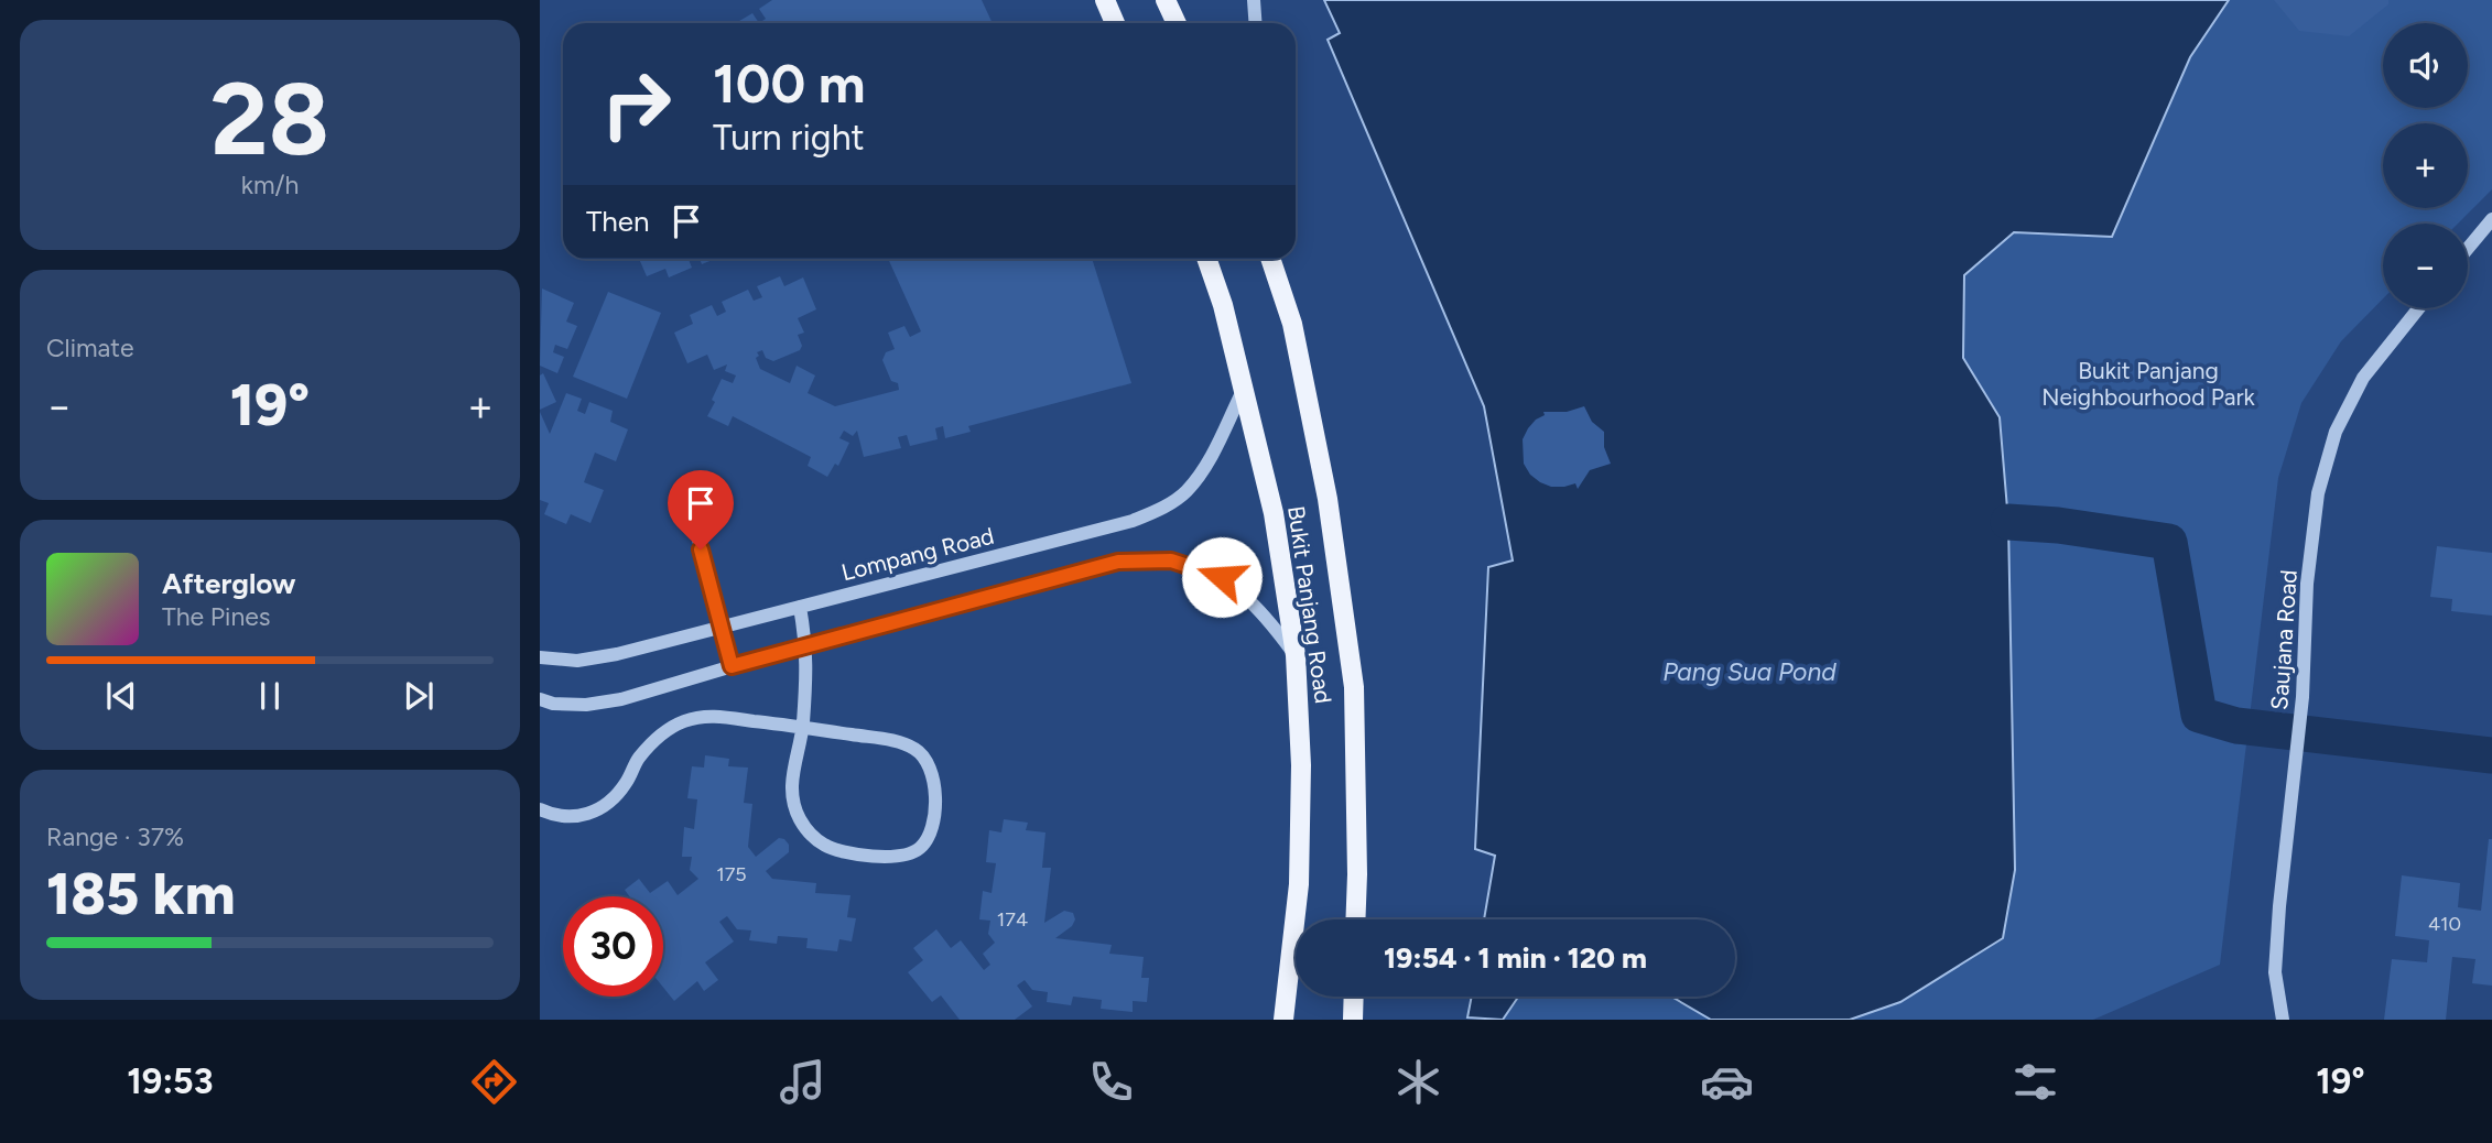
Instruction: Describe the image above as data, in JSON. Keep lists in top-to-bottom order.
{
  "streets": {
    "main road": ["Bukit Panjang Road"],
    "street": ["Lompang Road", "Saujana Road"]
  },
  "crossings": [
    ["Lompang Road", "Bukit Panjang Road"]
  ],
  "water": ["Pang Sua Pond"],
  "parks": ["Bukit Panjang Neighbourhood Park"],
  "house_numbers": ["175", "174", "410"],
  "page": {
    "tile": [
      ["28", "km/h"],
      "Climate",
      ["Range · 37%", "185 km"]
    ],
    "map_buttons": ["+", "−"],
    "turn": ["100 m", "Turn right"],
    "then": "Then",
    "heat": ["−", "19°", "+"],
    "song": ["Afterglow", "The Pines"],
    "limit": "30",
    "trip": "19:54 · 1 min · 120 m",
    "tabs": ["19:53", "19°"]
  }
}
